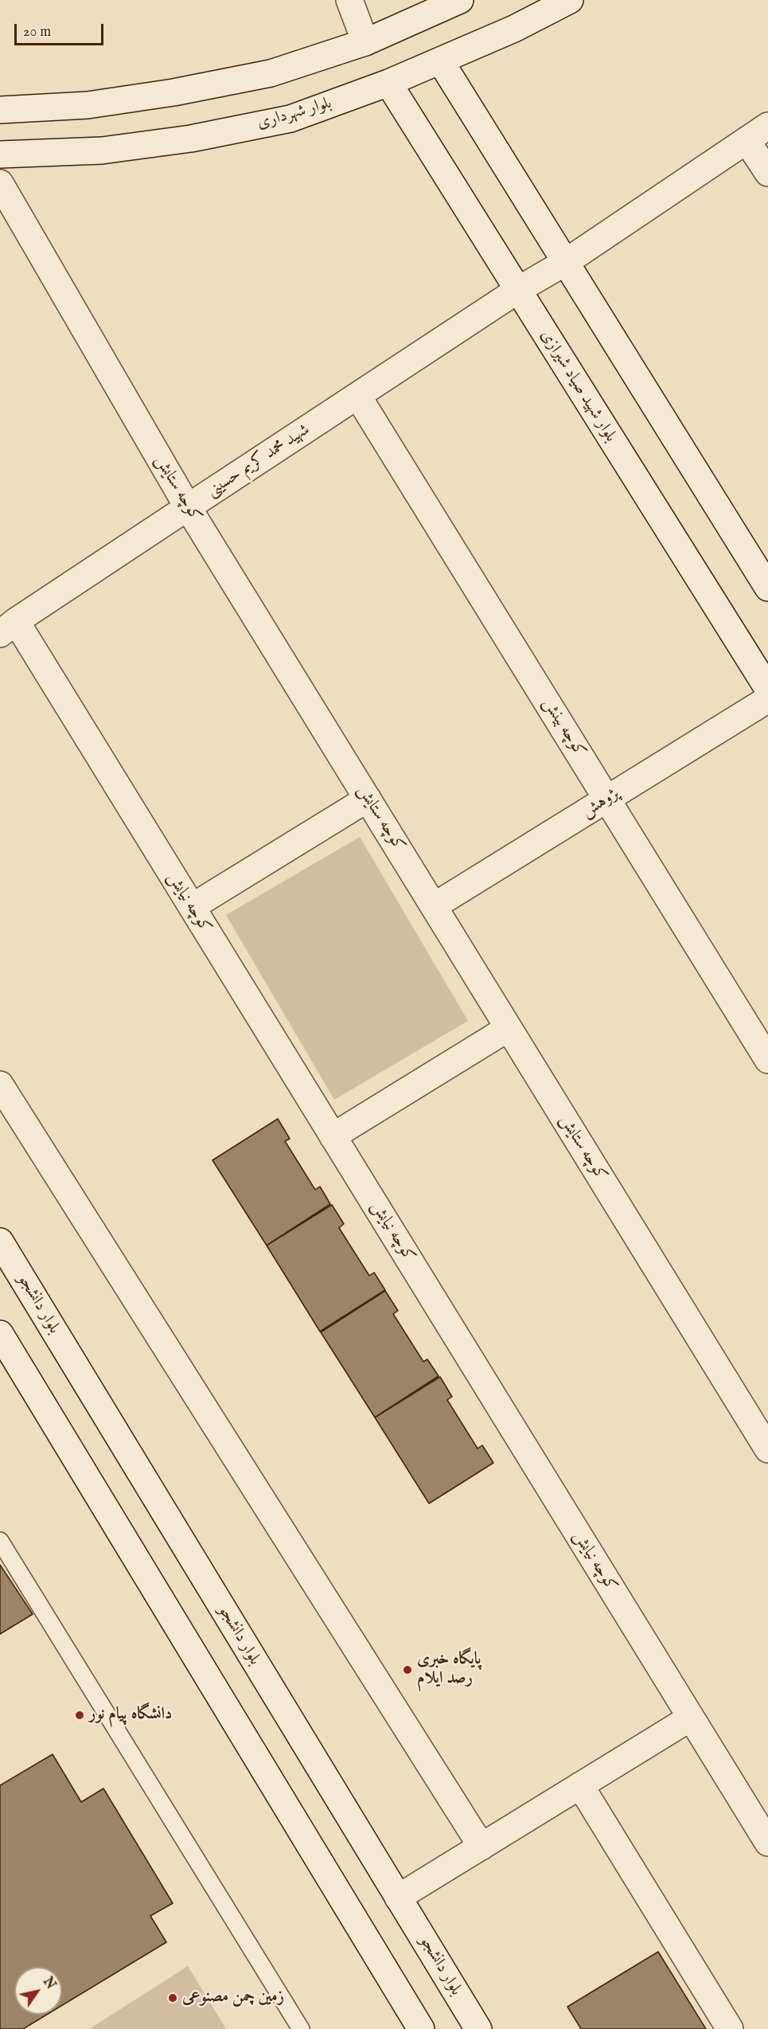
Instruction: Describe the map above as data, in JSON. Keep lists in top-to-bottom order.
{
  "streets": {
    "street": [
      "بلوار شهرداری",
      "بلوار شهید صیاد شیرازی",
      "شهید محمد‌ کریم حسینی",
      "کوچه ستایش",
      "کوچه بینش",
      "پژوهش",
      "كوچه نيايش",
      "بلوار دانشجو"
    ]
  },
  "crossings": [
    ["بلوار شهرداری", "بلوار شهید صیاد شیرازی"],
    ["بلوار شهید صیاد شیرازی", "شهید محمد‌ کریم حسینی"],
    ["شهید محمد‌ کریم حسینی", "کوچه ستایش"],
    ["شهید محمد‌ کریم حسینی", "کوچه بینش"],
    ["شهید محمد‌ کریم حسینی", "كوچه نيايش"],
    ["کوچه ستایش", "پژوهش"],
    ["کوچه بینش", "پژوهش"]
  ],
  "places": ["پایگاه خبری رصد ایلام", "دانشگاه پیام نور", "زمین چمن مصنوعی"],
  "scale_bar": "20 m",
  "north": "top right"
}
